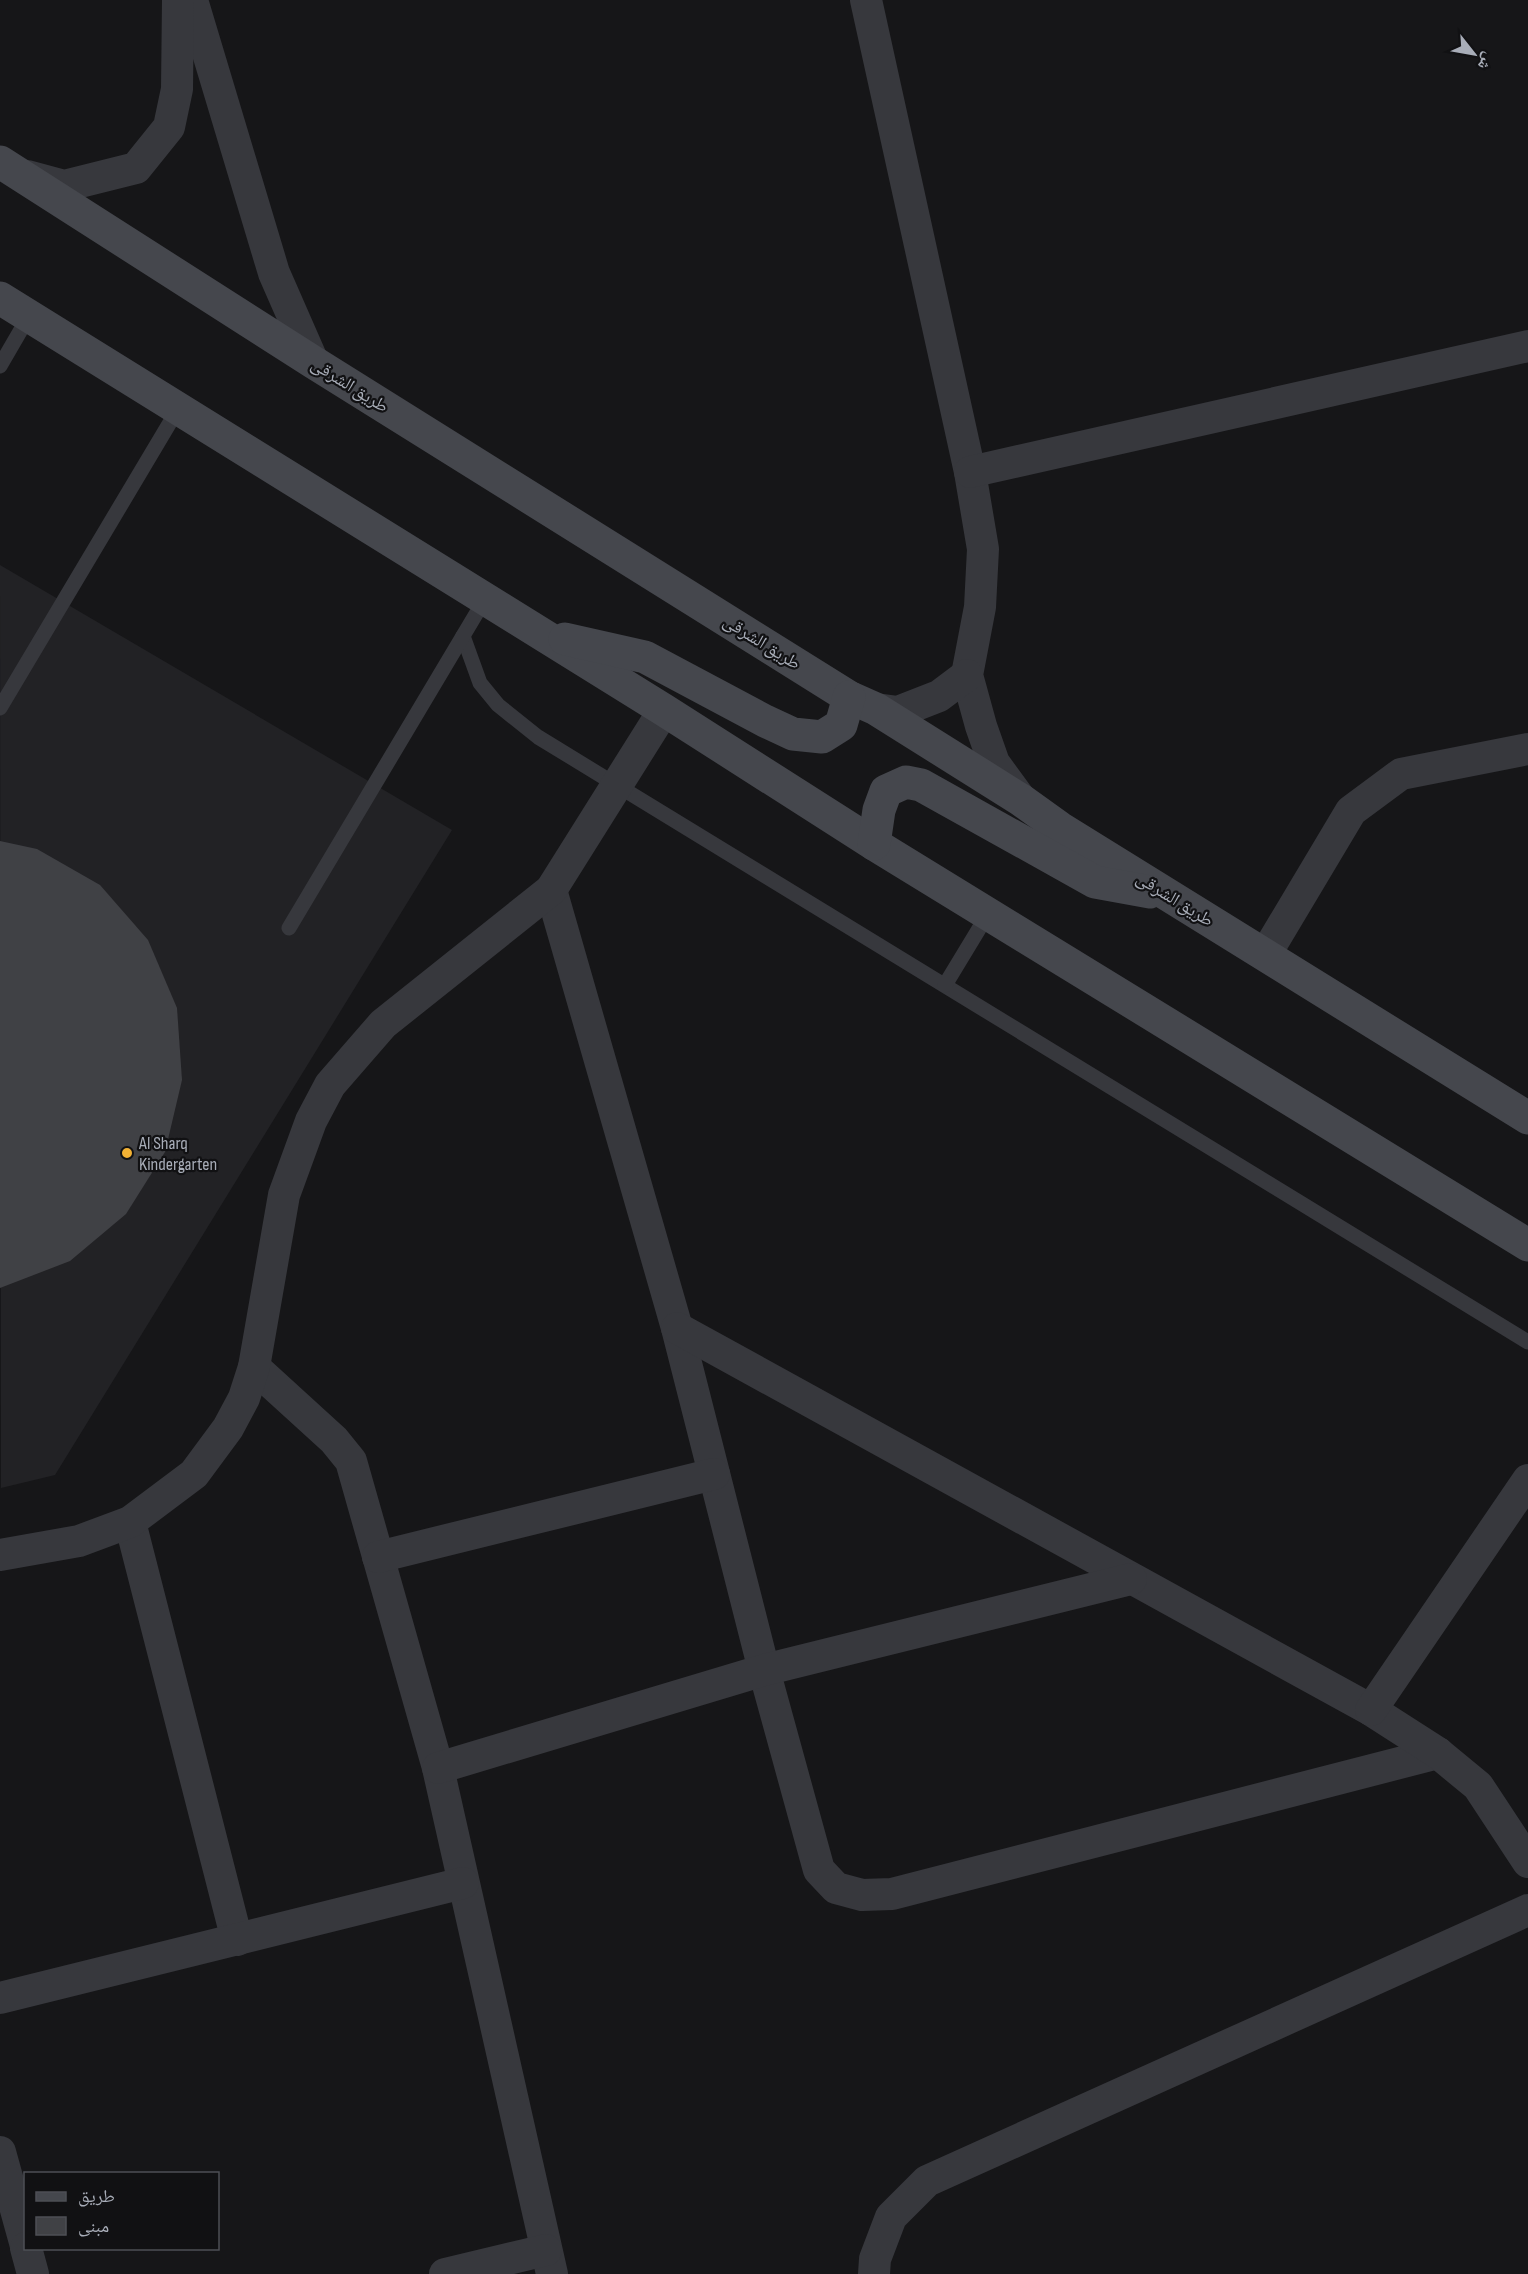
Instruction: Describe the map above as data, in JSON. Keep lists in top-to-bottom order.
{
  "streets": {
    "main road": ["طريق الشرقى"]
  },
  "places": ["Al Sharq Kindergarten"],
  "legend": ["طريق", "مبنى"],
  "north": "bottom right"
}
